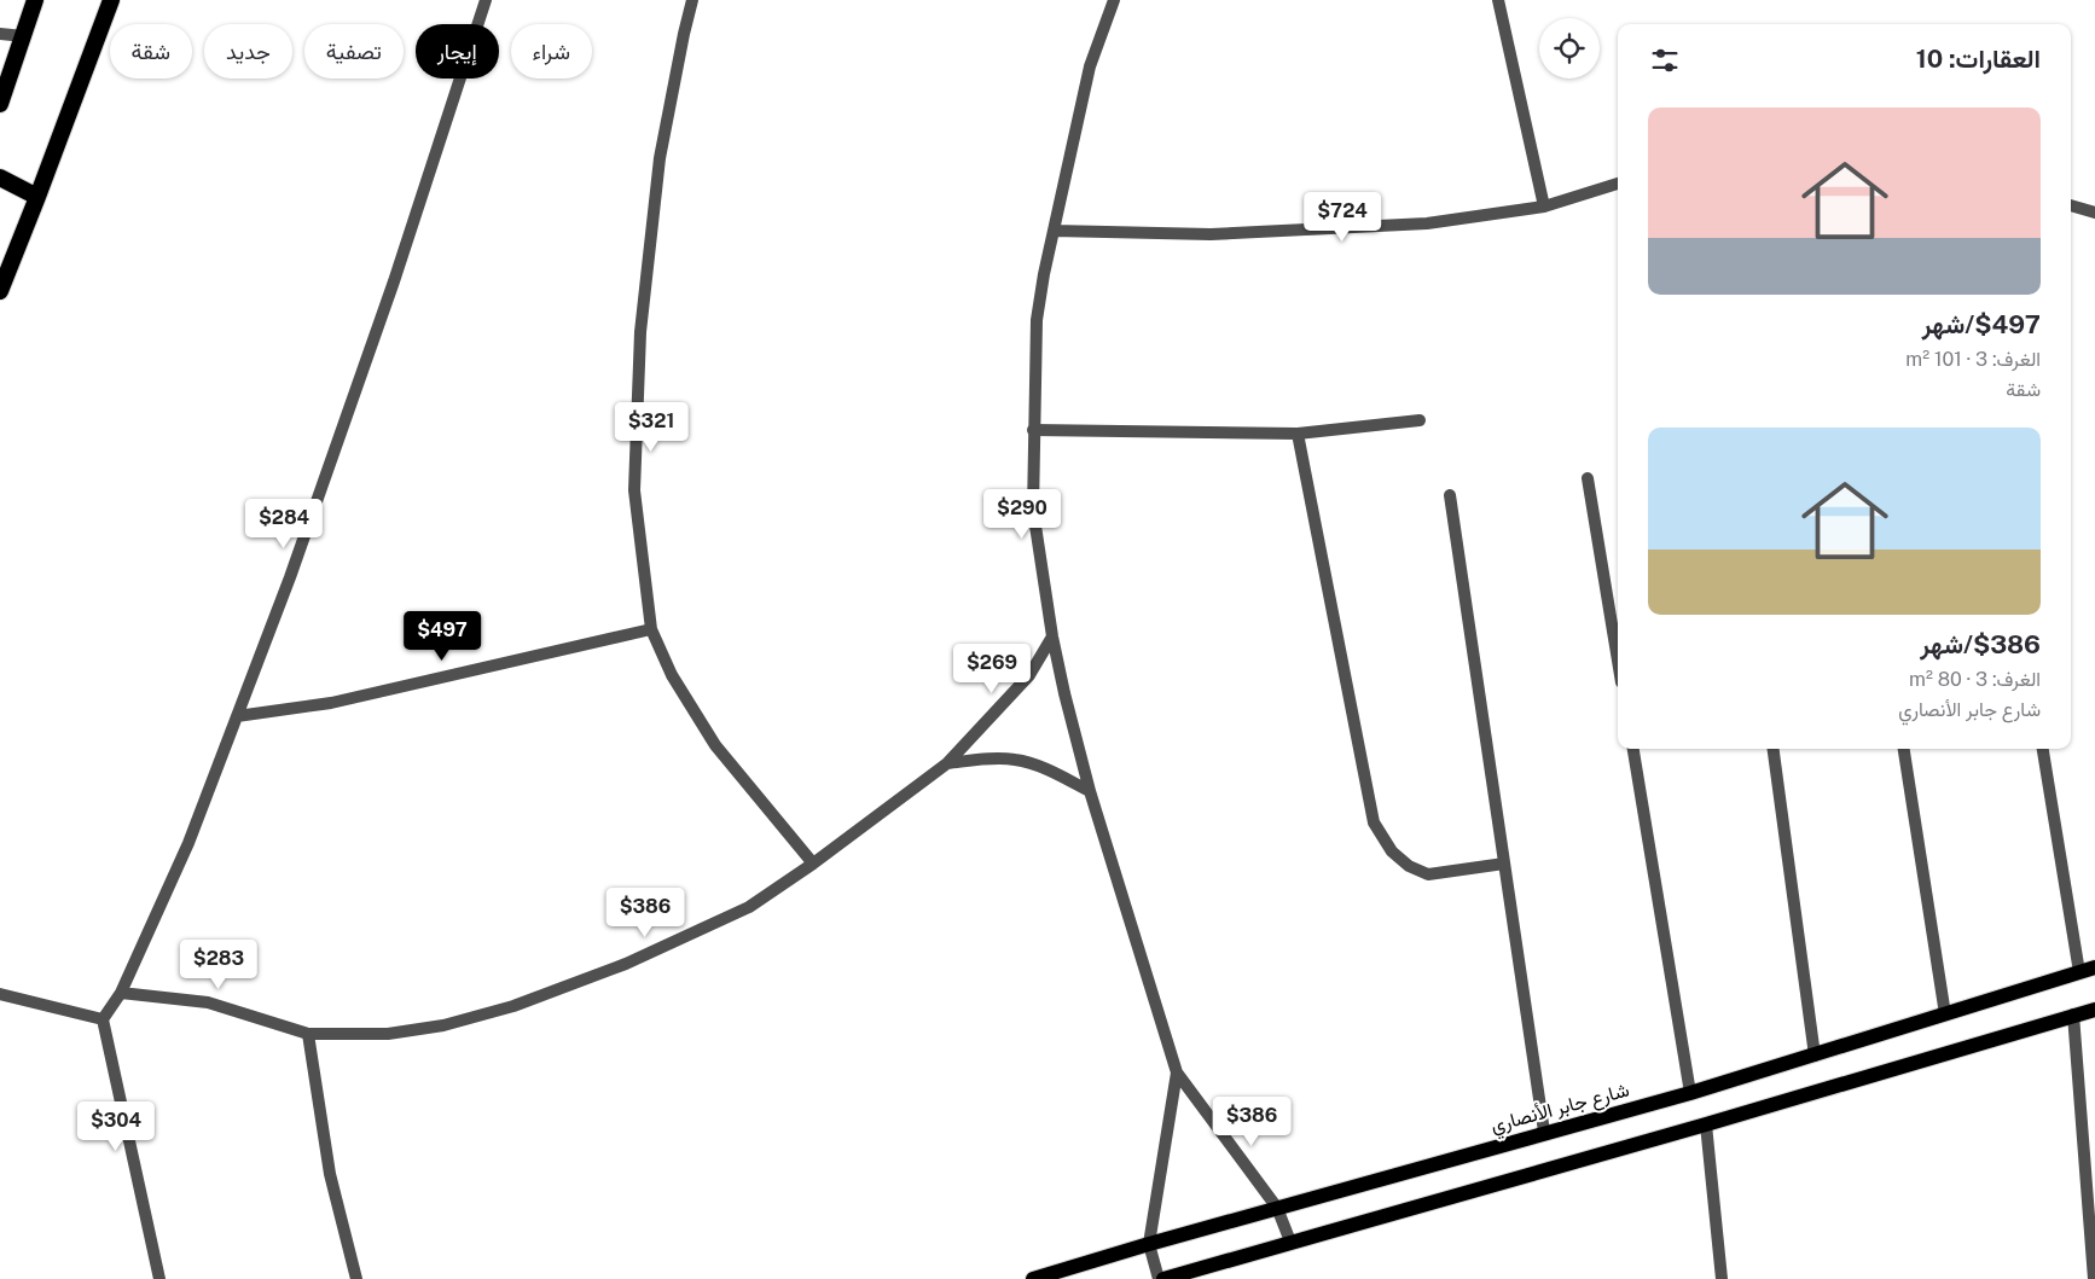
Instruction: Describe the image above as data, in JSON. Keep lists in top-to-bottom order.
{
  "streets": {
    "main road": ["شارع جابر الأنصاري"]
  },
  "page": {
    "chip": [
      "شراء",
      "إيجار",
      "تصفية",
      "جديد",
      "شقة"
    ],
    "heading": "العقارات: 10",
    "list": [
      {
        "name": "$497/شهر",
        "note": "الغرف: 3 · 101 m² · شقة"
      },
      {
        "name": "$386/شهر",
        "note": "الغرف: 3 · 80 m² · شارع جابر الأنصاري"
      }
    ],
    "price": [
      "$724",
      "$321",
      "$290",
      "$284",
      "$497",
      "$269",
      "$386",
      "$283",
      "$386",
      "$304"
    ]
  }
}
